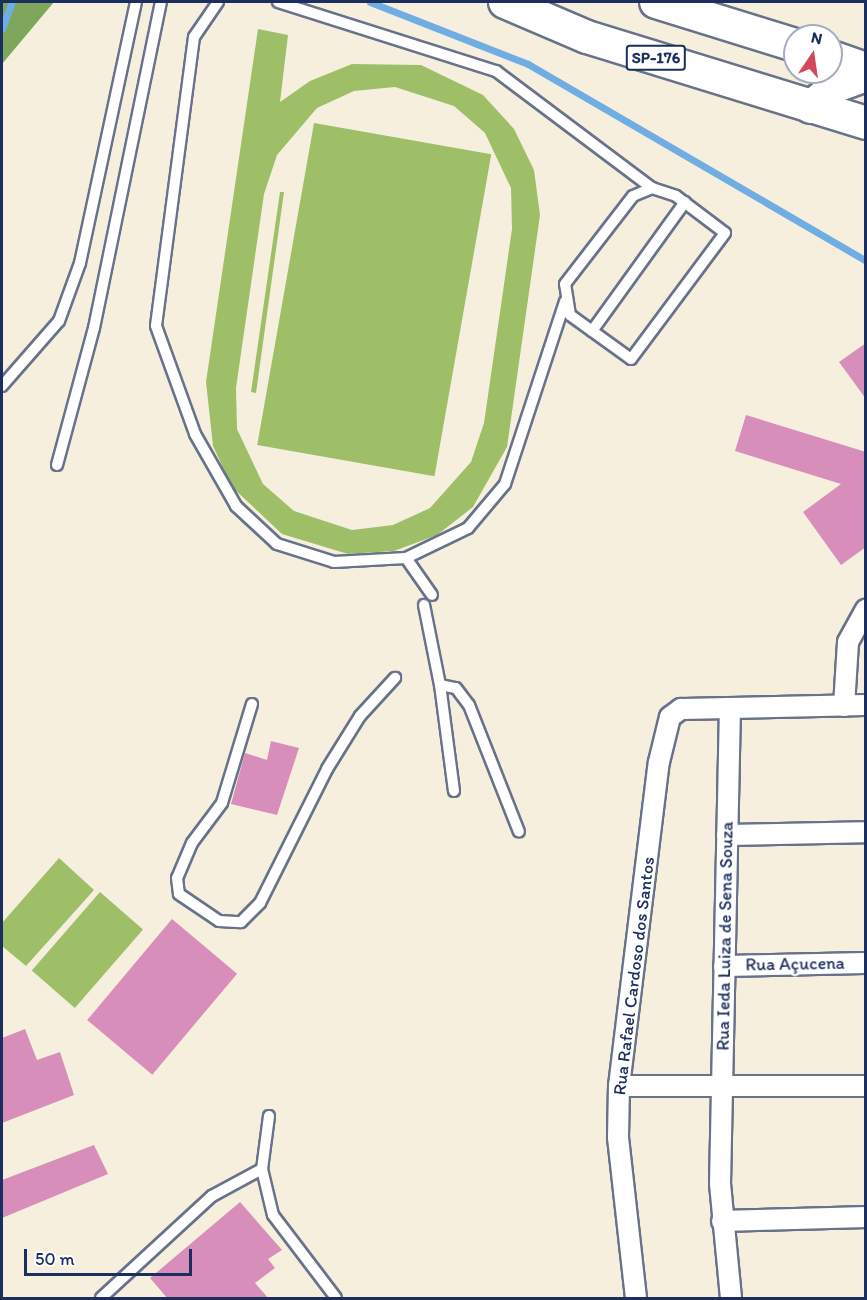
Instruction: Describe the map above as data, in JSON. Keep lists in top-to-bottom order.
{
  "streets": {
    "main road": ["SP-176"],
    "street": ["Rua Ieda Luiza de Sena Souza", "Rua Açucena", "Rua Rafael Cardoso dos Santos"]
  },
  "crossings": [
    ["Rua Ieda Luiza de Sena Souza", "Rua Açucena"],
    ["Rua Ieda Luiza de Sena Souza", "Rua Rafael Cardoso dos Santos"]
  ],
  "scale_bar": "50 m",
  "north": "top"
}
